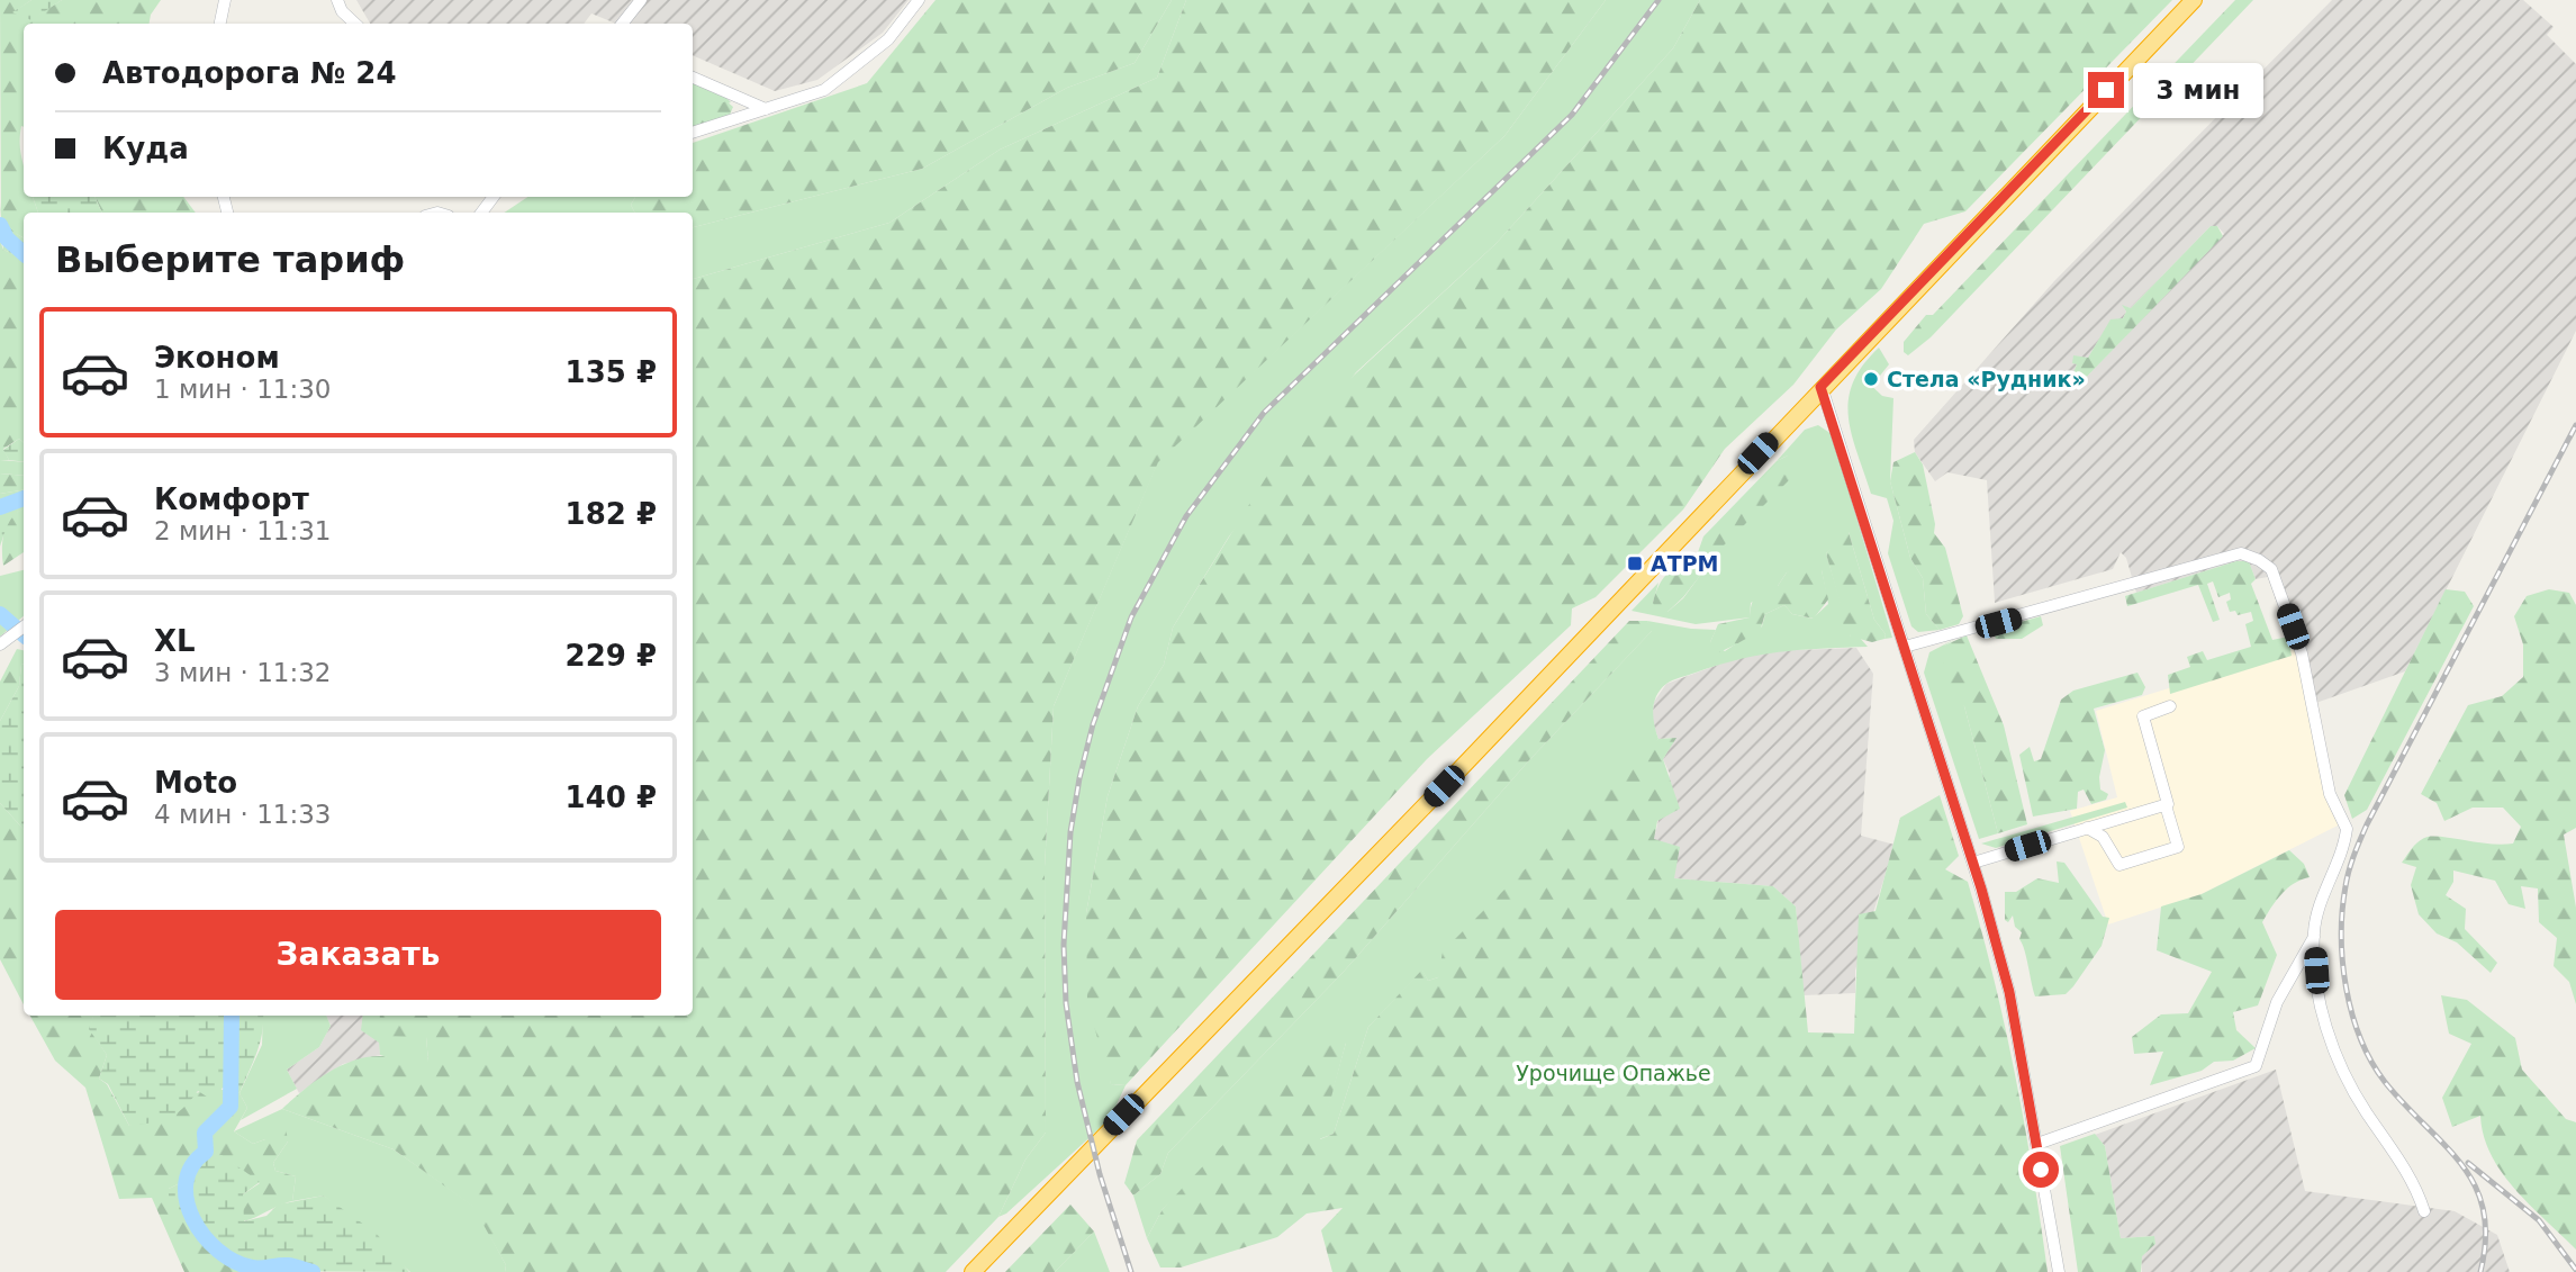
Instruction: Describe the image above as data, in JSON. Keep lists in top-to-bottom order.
{
  "parks": ["Урочище Опажье"],
  "places": {
    "other": ["Стела «Рудник»"],
    "transit": ["АТРМ"]
  },
  "page": {
    "banner": ["Автодорога № 24", "Куда"],
    "bubble": "3 мин",
    "heading": "Выберите тариф",
    "list": [
      {
        "name": "Эконом",
        "note": "1 мин · 11:30",
        "value": "135 ₽"
      },
      {
        "name": "Комфорт",
        "note": "2 мин · 11:31",
        "value": "182 ₽"
      },
      {
        "name": "XL",
        "note": "3 мин · 11:32",
        "value": "229 ₽"
      },
      {
        "name": "Moto",
        "note": "4 мин · 11:33",
        "value": "140 ₽"
      }
    ],
    "buttons": "Заказать"
  }
}
